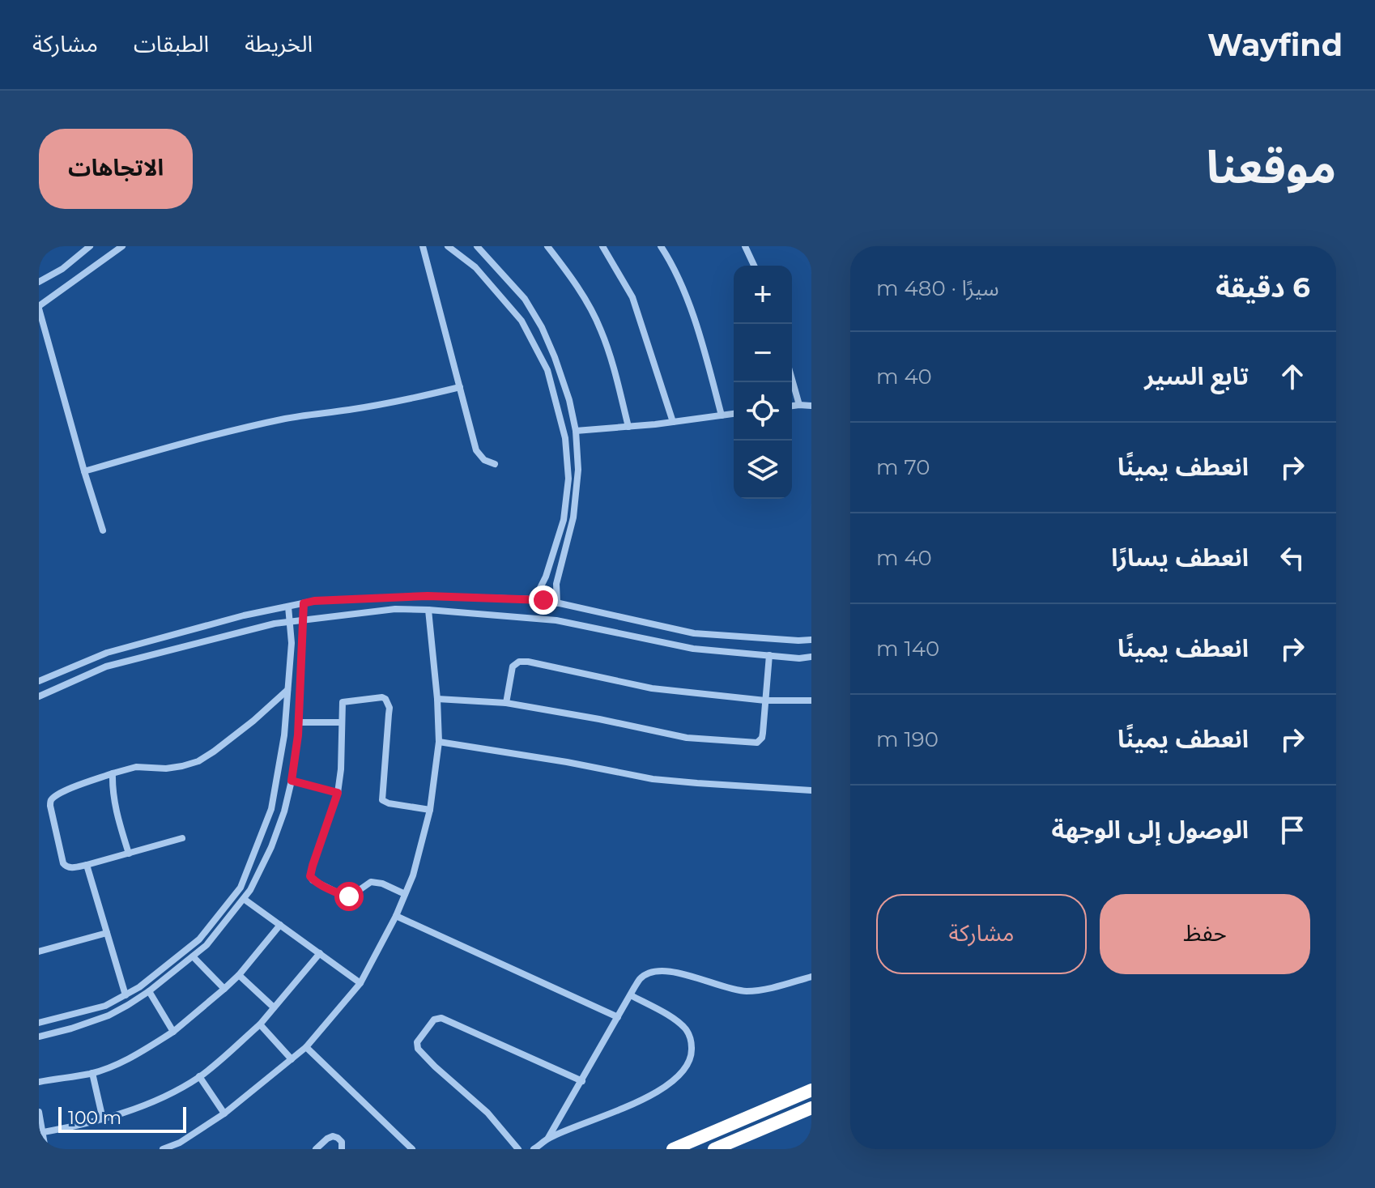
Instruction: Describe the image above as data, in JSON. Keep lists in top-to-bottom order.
{
  "scale_bar": "100 m",
  "page": {
    "header": "Wayfind",
    "nav": ["الخريطة", "الطبقات", "مشاركة"],
    "title": "موقعنا",
    "buttons": [
      "الاتجاهات",
      ["حفظ", "مشاركة"]
    ],
    "heading": ["6 دقيقة", "سيرًا · 480 m"],
    "map_buttons": ["+", "−"],
    "list": [
      ["تابع السير", "40 m"],
      ["انعطف يمينًا", "70 m"],
      ["انعطف يسارًا", "40 m"],
      ["انعطف يمينًا", "140 m"],
      ["انعطف يمينًا", "190 m"],
      "الوصول إلى الوجهة"
    ],
    "scale": "100 m"
  }
}
